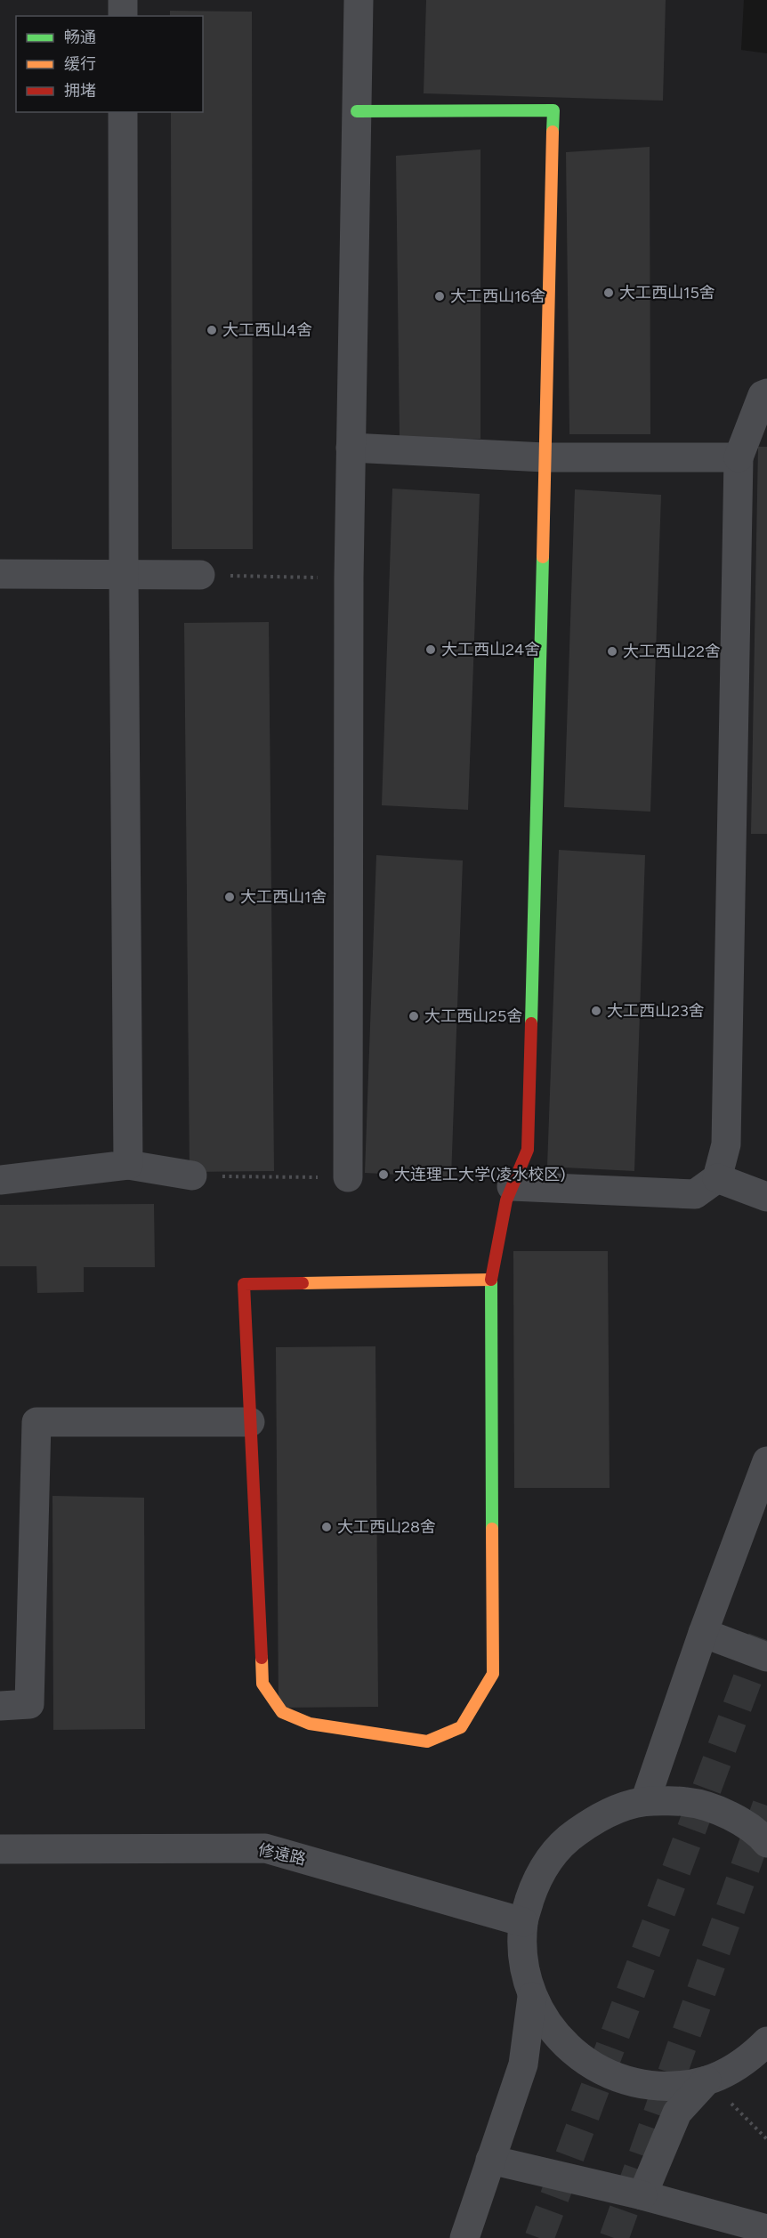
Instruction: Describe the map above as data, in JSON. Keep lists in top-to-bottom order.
{
  "streets": {
    "street": ["修遠路"]
  },
  "places": [
    "大工西山15舍",
    "大工西山16舍",
    "大工西山4舍",
    "大工西山24舍",
    "大工西山22舍",
    "大工西山1舍",
    "大工西山23舍",
    "大工西山25舍",
    "大连理工大学(凌水校区)",
    "大工西山28舍"
  ],
  "legend": ["畅通", "缓行", "拥堵"]
}
